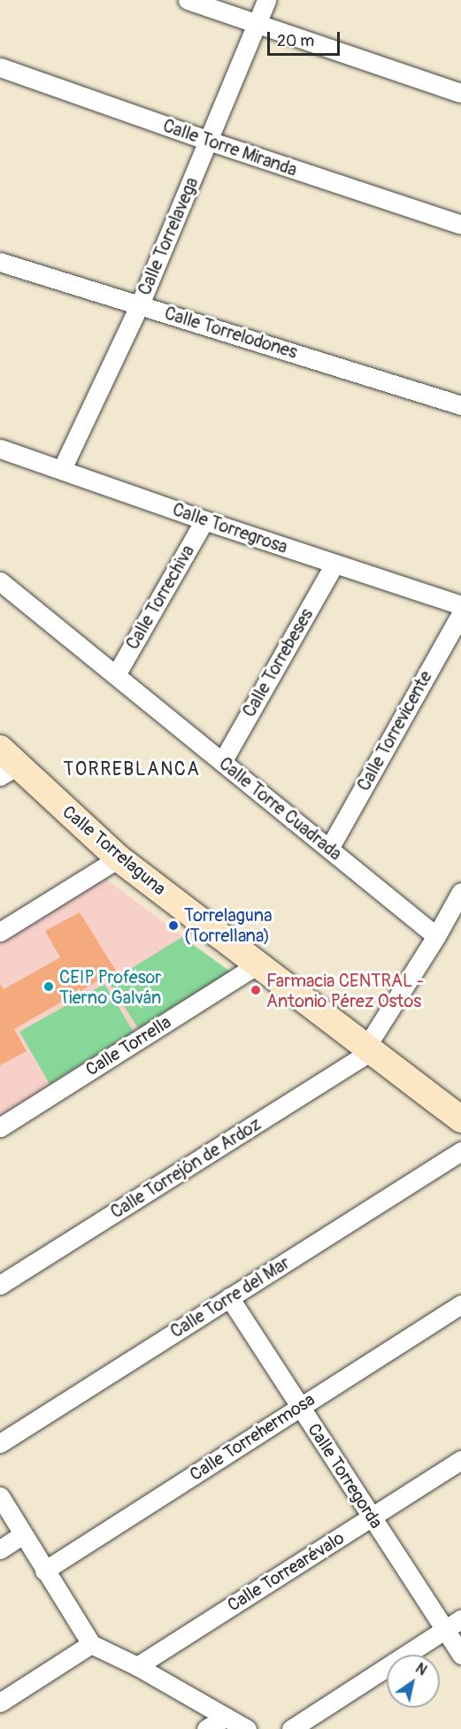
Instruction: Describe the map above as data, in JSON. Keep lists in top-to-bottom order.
{
  "streets": {
    "street": [
      "Calle Torre Miranda",
      "Calle Torrelavega",
      "Calle Torrelodones",
      "Calle Torregrosa",
      "Calle Torrechiva",
      "Calle Torrebeses",
      "Calle Torrevicente",
      "Calle Torre Cuadrada",
      "Calle Torrelaguna",
      "Calle Torrella",
      "Calle Torrejón de Ardoz",
      "Calle Torre del Mar",
      "Calle Torrehermosa",
      "Calle Torregorda",
      "Calle Torrearévalo"
    ]
  },
  "crossings": [
    ["Calle Torre Miranda", "Calle Torrelavega"],
    ["Calle Torrelavega", "Calle Torrelodones"],
    ["Calle Torrelavega", "Calle Torregrosa"],
    ["Calle Torregrosa", "Calle Torrechiva"],
    ["Calle Torregrosa", "Calle Torrebeses"],
    ["Calle Torrechiva", "Calle Torre Cuadrada"],
    ["Calle Torrebeses", "Calle Torre Cuadrada"],
    ["Calle Torrevicente", "Calle Torre Cuadrada"],
    ["Calle Torrelaguna", "Calle Torrella"],
    ["Calle Torrelaguna", "Calle Torrejón de Ardoz"],
    ["Calle Torre del Mar", "Calle Torregorda"],
    ["Calle Torrehermosa", "Calle Torregorda"],
    ["Calle Torregorda", "Calle Torrearévalo"]
  ],
  "districts": ["TORREBLANCA"],
  "places": ["Torrelaguna (Torrellana)", "CEIP Profesor Tierno Galván", "Farmacia CENTRAL - Antonio Pérez Ostos"],
  "scale_bar": "20 m",
  "north": "top right"
}
